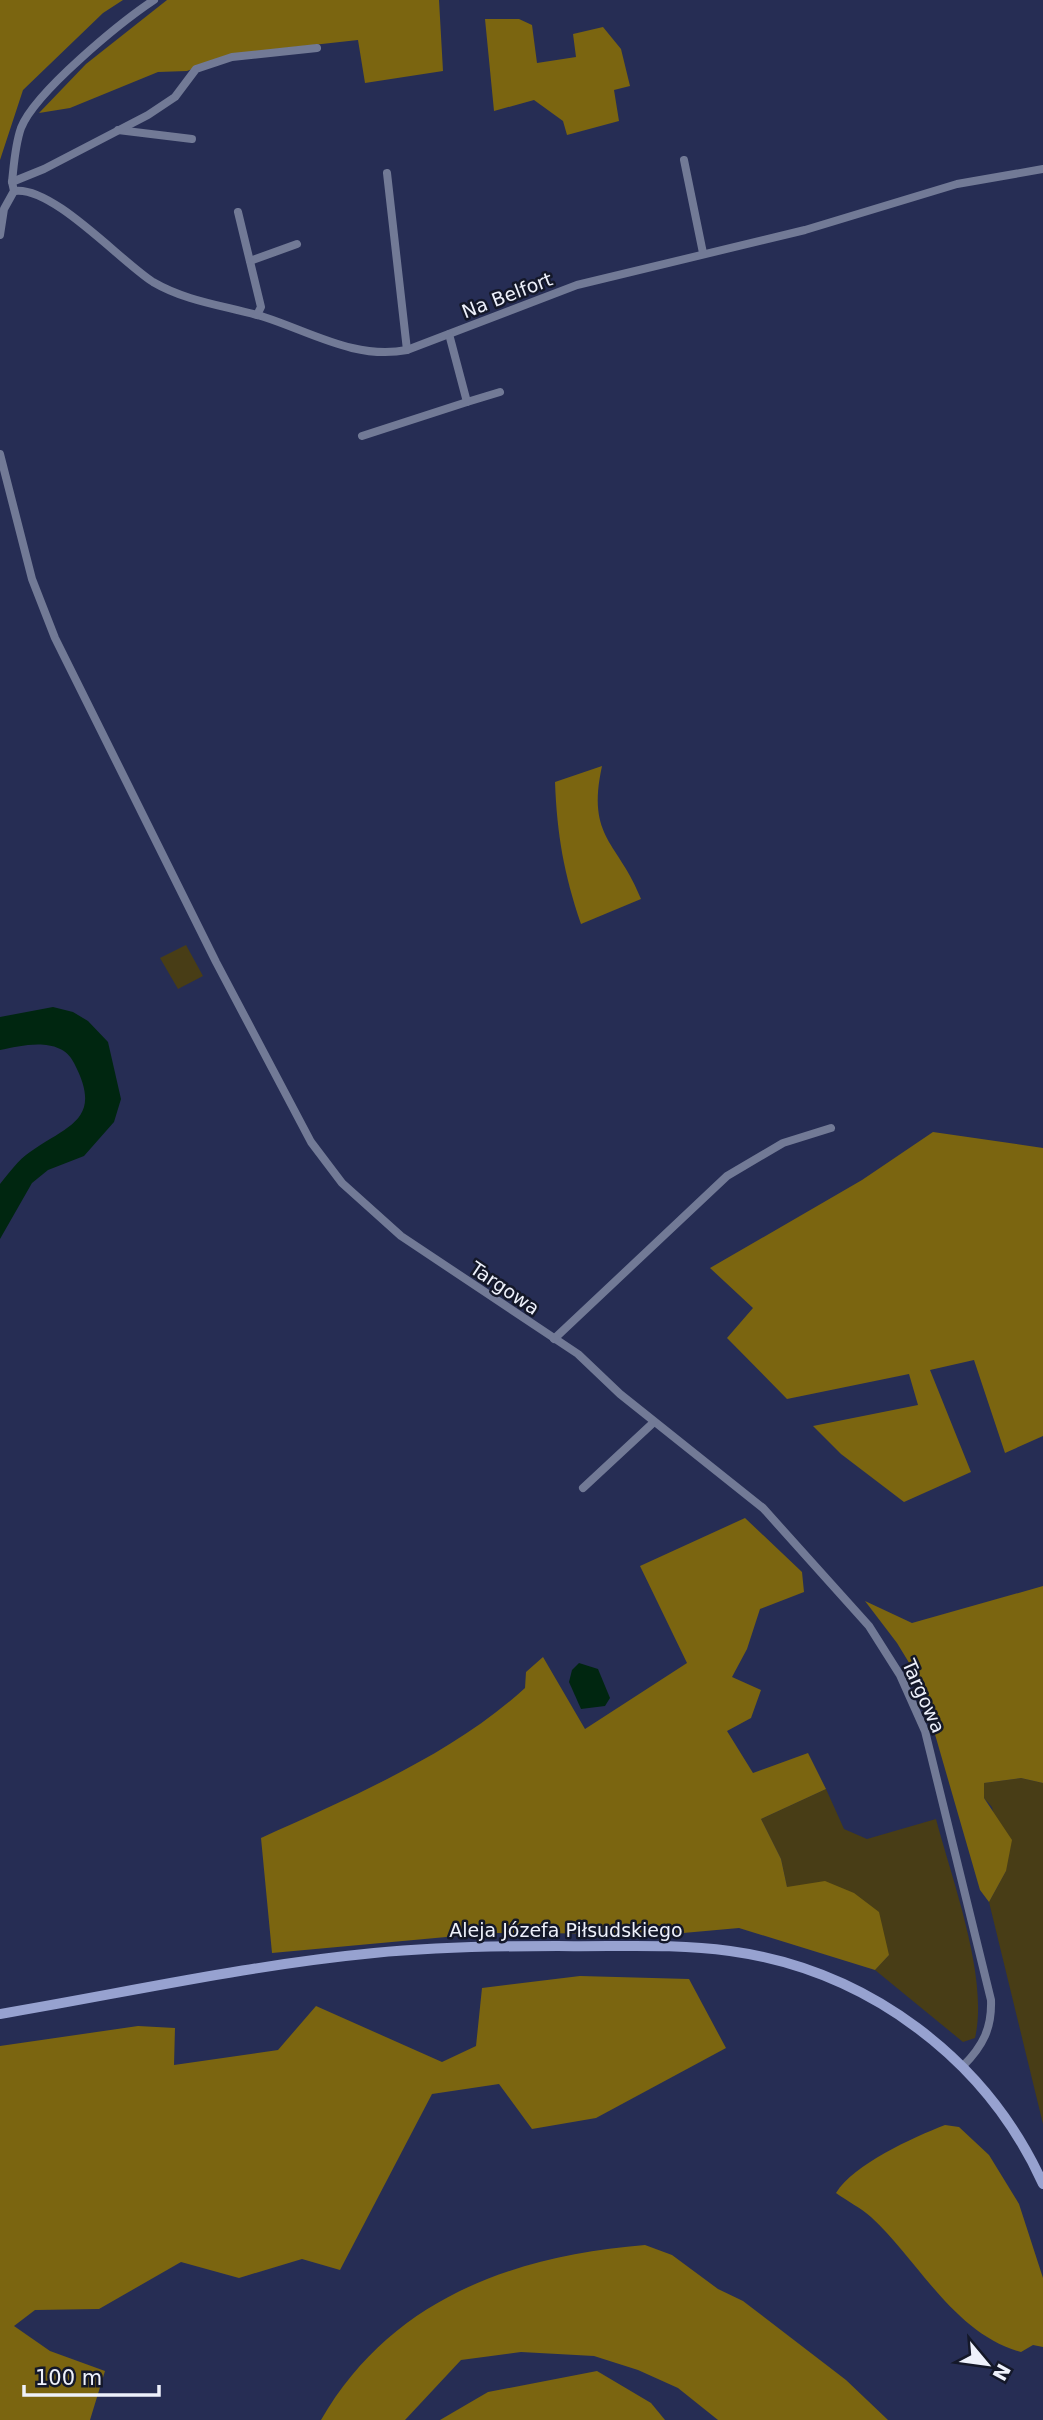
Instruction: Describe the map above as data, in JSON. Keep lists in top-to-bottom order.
{
  "streets": {
    "main road": ["Aleja Józefa Piłsudskiego"],
    "street": ["Na Belfort", "Targowa"]
  },
  "crossings": [
    ["Targowa", "Aleja Józefa Piłsudskiego"]
  ],
  "scale_bar": "100 m",
  "north": "bottom right"
}
